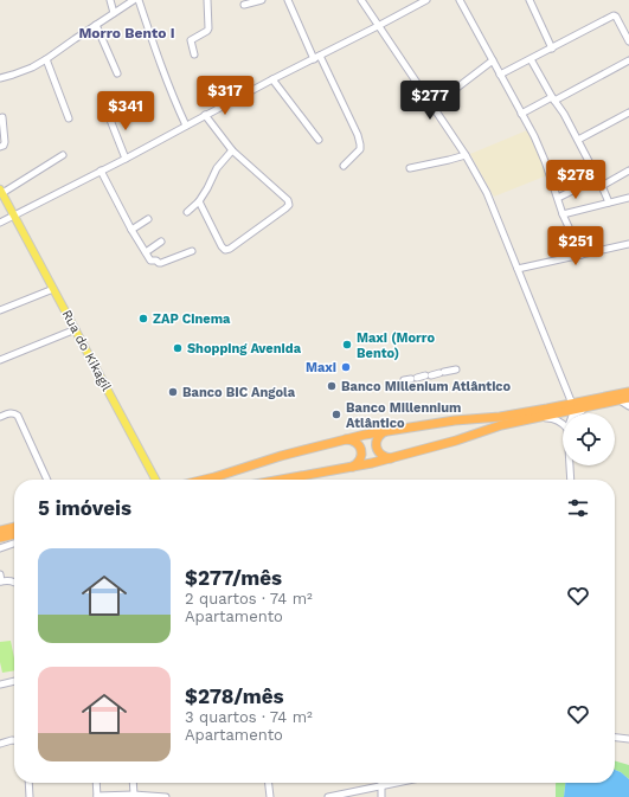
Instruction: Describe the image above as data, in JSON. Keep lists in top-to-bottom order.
{
  "streets": {
    "main road": ["Rua do Kikagil"]
  },
  "districts": ["Morro Bento I"],
  "places": [
    "ZAP Cinema",
    "Maxi (Morro Bento)",
    "Shopping Avenida",
    "Maxi",
    "Banco Millenium Atlântico",
    "Banco BIC Angola",
    "Banco Millennium Atlântico"
  ],
  "page": {
    "price": [
      "$317",
      "$277",
      "$341",
      "$278",
      "$251"
    ],
    "heading": "5 imóveis",
    "list": [
      {
        "name": "$277/mês",
        "note": "2 quartos · 74 m² · Apartamento"
      },
      {
        "name": "$278/mês",
        "note": "3 quartos · 74 m² · Apartamento"
      }
    ]
  }
}
